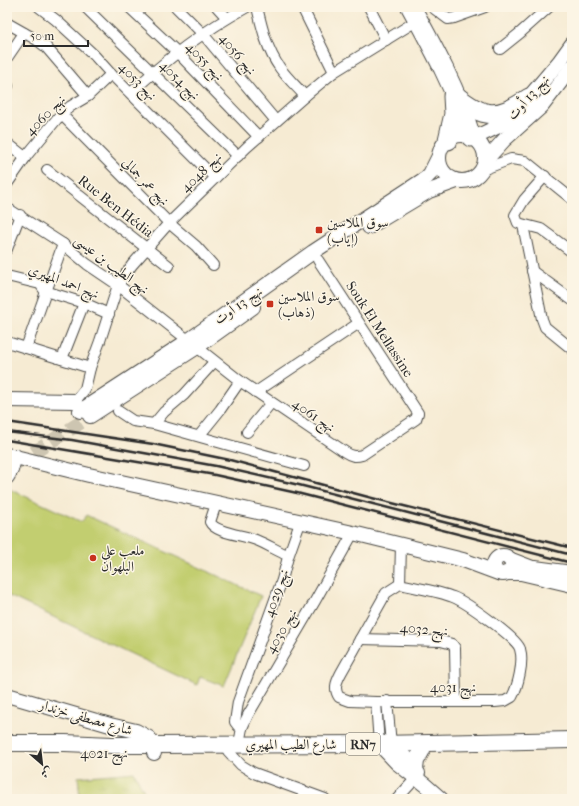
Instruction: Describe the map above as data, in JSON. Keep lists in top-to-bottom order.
{
  "streets": {
    "main road": [
      "نهج 13 أوت",
      "شارع مصطفى خزندار",
      "شارع الطيب المهيري",
      "RN7",
      "نهج 4021"
    ],
    "street": [
      "نهج 4056",
      "نهج 4055",
      "نهج 4054",
      "نهج 4053",
      "نهج 4060",
      "نهج 4048",
      "نهج عمر جمالي",
      "Rue Ben Hédia",
      "نهج الطيب بن عيسى",
      "نهج احمد المهيري",
      "Souk El Mellassine",
      "نهج 4061",
      "نهج 4029",
      "نهج 4032",
      "نهج 4030",
      "نهج 4031"
    ]
  },
  "crossings": [
    ["نهج 4056", "نهج 4048"],
    ["نهج 4055", "نهج 4048"],
    ["نهج 4054", "نهج 4048"],
    ["نهج 4053", "نهج 4060"],
    ["نهج 4053", "نهج 4048"],
    ["نهج 13 أوت", "نهج الطيب بن عيسى"],
    ["نهج 13 أوت", "Souk El Mellassine"],
    ["نهج 13 أوت", "نهج 4061"],
    ["نهج 4060", "نهج عمر جمالي"],
    ["نهج 4048", "نهج عمر جمالي"],
    ["نهج 4048", "Rue Ben Hédia"],
    ["نهج 4048", "نهج الطيب بن عيسى"],
    ["نهج 4048", "نهج احمد المهيري"],
    ["نهج الطيب بن عيسى", "نهج 4061"],
    ["Souk El Mellassine", "نهج 4061"],
    ["نهج 4029", "نهج 4030"],
    ["نهج 4032", "نهج 4031"],
    ["نهج 4030", "شارع الطيب المهيري"],
    ["شارع مصطفى خزندار", "شارع الطيب المهيري"],
    ["شارع مصطفى خزندار", "نهج 4021"],
    ["شارع الطيب المهيري", "نهج 4021"]
  ],
  "places": {
    "transit": ["سوق الملاسين (إياب)", "سوق الملاسين (ذهاب)"],
    "other": ["ملعب علي البلهوان"]
  },
  "scale_bar": "50 m",
  "north": "bottom right"
}
